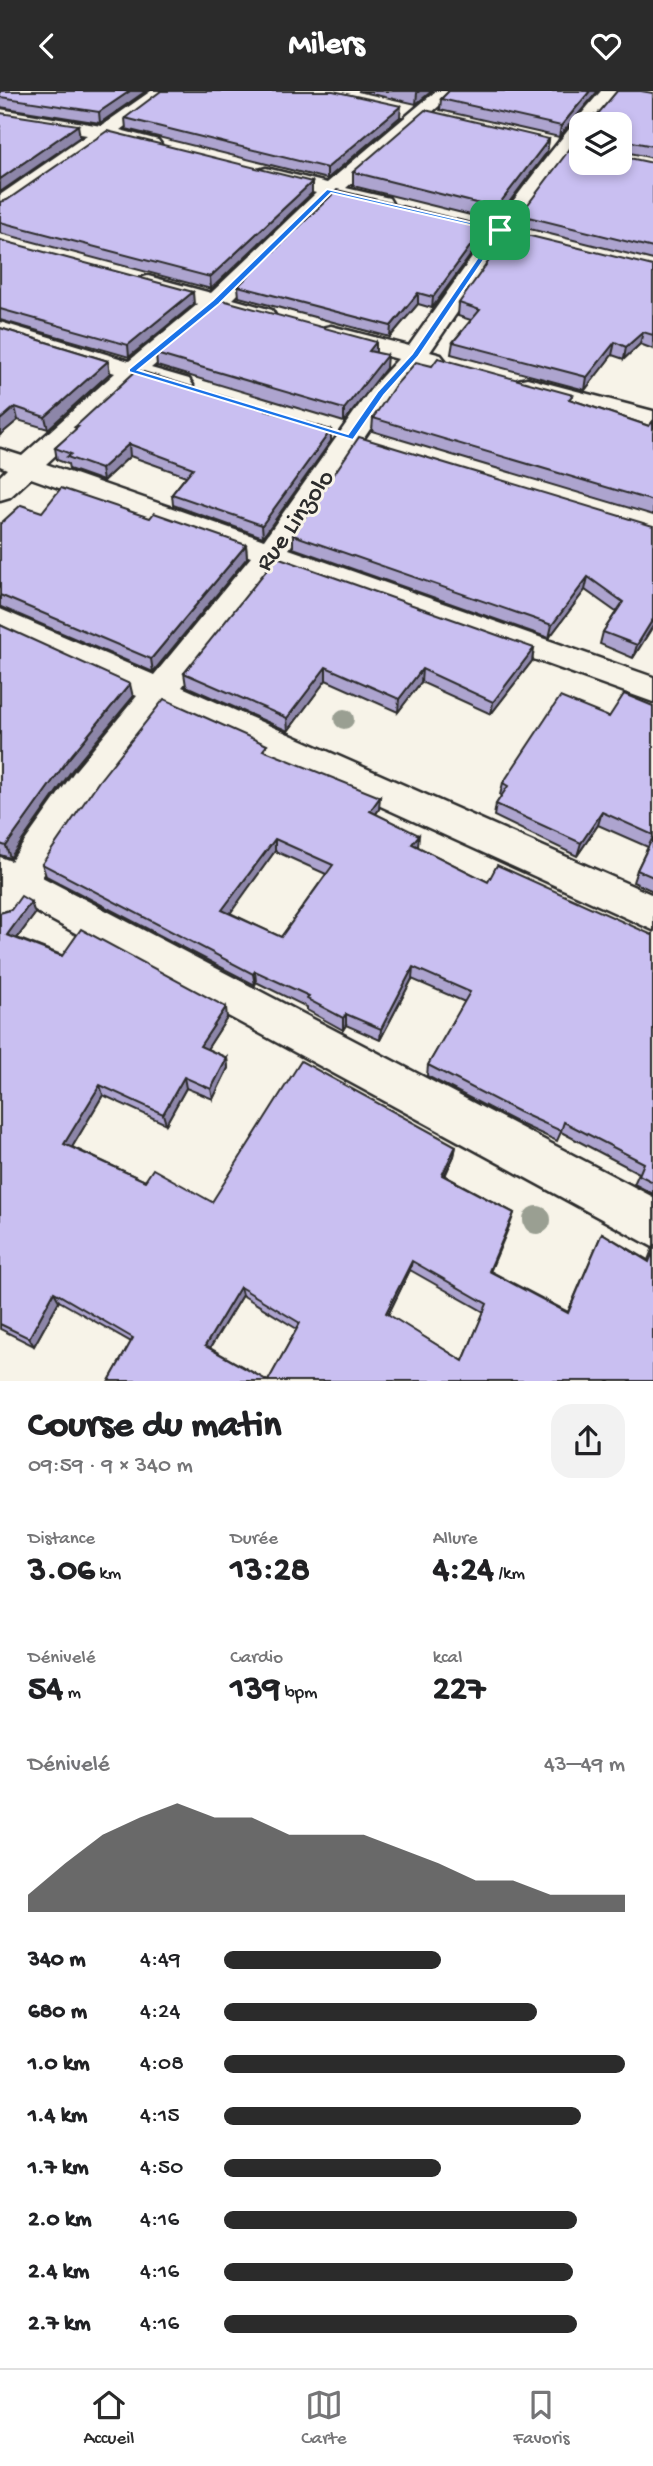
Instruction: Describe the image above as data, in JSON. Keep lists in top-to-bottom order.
{
  "streets": {
    "street": ["Rue Linzolo"]
  },
  "page": {
    "header": "Milers",
    "heading": ["Course du matin", "09:59 · 9 × 340 m"],
    "stats": [
      ["Distance", "3.06 km"],
      ["Durée", "13:28"],
      ["Allure", "4:24 /km"],
      ["Dénivelé", "54 m"],
      ["Cardio", "139 bpm"],
      ["kcal", "227"]
    ],
    "chart": ["Dénivelé", "43–49 m"],
    "list": [
      {
        "name": "340 m",
        "note": "4:49"
      },
      {
        "name": "680 m",
        "note": "4:24"
      },
      {
        "name": "1.0 km",
        "note": "4:08"
      },
      {
        "name": "1.4 km",
        "note": "4:15"
      },
      {
        "name": "1.7 km",
        "note": "4:50"
      },
      {
        "name": "2.0 km",
        "note": "4:16"
      },
      {
        "name": "2.4 km",
        "note": "4:16"
      },
      {
        "name": "2.7 km",
        "note": "4:16"
      }
    ],
    "tabs": ["Accueil", "Carte", "Favoris"]
  }
}
